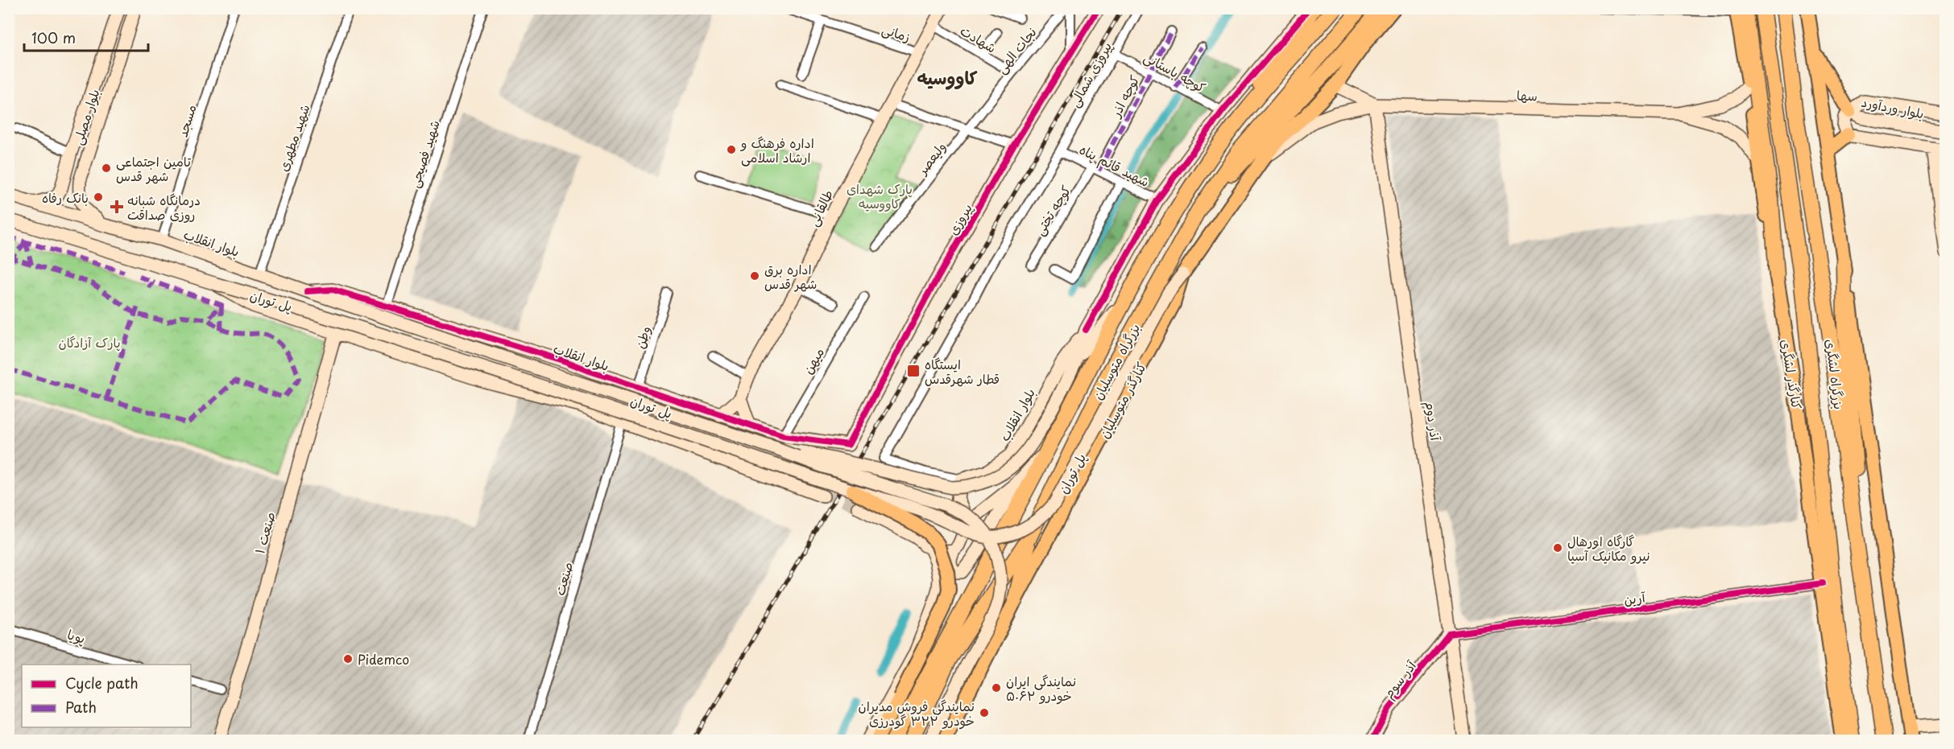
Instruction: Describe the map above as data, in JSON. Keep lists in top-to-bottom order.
{
  "streets": {
    "highway": ["بزرگراه متوسلیان", "بزرگراه لشگری"],
    "main road": [
      "سها",
      "بلوار وردآورد",
      "بلوار مصلی",
      "طالقانی",
      "پیروزی",
      "بلوار انقلاب",
      "پل توران",
      "کنارگذر لشگری",
      "کنارگذر متوسلیان",
      "آذر دوم",
      "صنعت ۱",
      "آذر سوم"
    ],
    "street": [
      "زمانی",
      "شهادت",
      "نجات الهی",
      "کوچه باستانی",
      "پیروزی شمالی",
      "کوچه اذر",
      "مسجد",
      "شهید مطهری",
      "شهید فصیحی",
      "ولیعصر",
      "شهید قائم پناه",
      "کوچه تختی",
      "وطن",
      "میهن",
      "صنعت",
      "آرین",
      "پویا"
    ]
  },
  "crossings": [
    ["زمانی", "طالقانی"],
    ["شهادت", "نجات الهی"],
    ["شهادت", "طالقانی"],
    ["نجات الهی", "ولیعصر"],
    ["کوچه باستانی", "پیروزی شمالی"],
    ["کوچه باستانی", "کوچه اذر"],
    ["پیروزی شمالی", "شهید قائم پناه"],
    ["سها", "کنارگذر متوسلیان"],
    ["سها", "آذر دوم"],
    ["کوچه اذر", "شهید قائم پناه"],
    ["کوچه اذر", "کوچه تختی"],
    ["بلوار مصلی", "بلوار انقلاب"],
    ["مسجد", "بلوار انقلاب"],
    ["شهید مطهری", "بلوار انقلاب"],
    ["شهید فصیحی", "بلوار انقلاب"],
    ["شهید قائم پناه", "کوچه تختی"],
    ["طالقانی", "بلوار انقلاب"],
    ["پیروزی", "بلوار انقلاب"],
    ["بلوار انقلاب", "پل توران"],
    ["بلوار انقلاب", "وطن"],
    ["بلوار انقلاب", "میهن"],
    ["پل توران", "کنارگذر متوسلیان"],
    ["کنارگذر لشگری", "آرین"],
    ["آذر دوم", "آرین"],
    ["آذر دوم", "آذر سوم"],
    ["آرین", "آذر سوم"]
  ],
  "districts": ["کاووسیه"],
  "parks": ["پارک شهدای کاووسیه", "پارک آزادگان"],
  "places": {
    "other": [
      "اداره فرهنگ و ارشاد اسلامی",
      "تامین اجتماعی شهر قدس",
      "بانک رفاه",
      "اداره برق شهر قدس",
      "گارگاه اورهال نیرو مکانیک آسیا",
      "Pidemco",
      "نمایندگی ایران خودرو ۵۰۶۲",
      "نمایندگی فروش مدیران خودرو ۳۲۲ گودرزی"
    ],
    "health": ["درمانگاه شبانه روزی صداقت"],
    "transit": ["ایستگاه قطار شهرقدس"]
  },
  "legend": ["Cycle path", "Path"],
  "scale_bar": "100 m"
}
